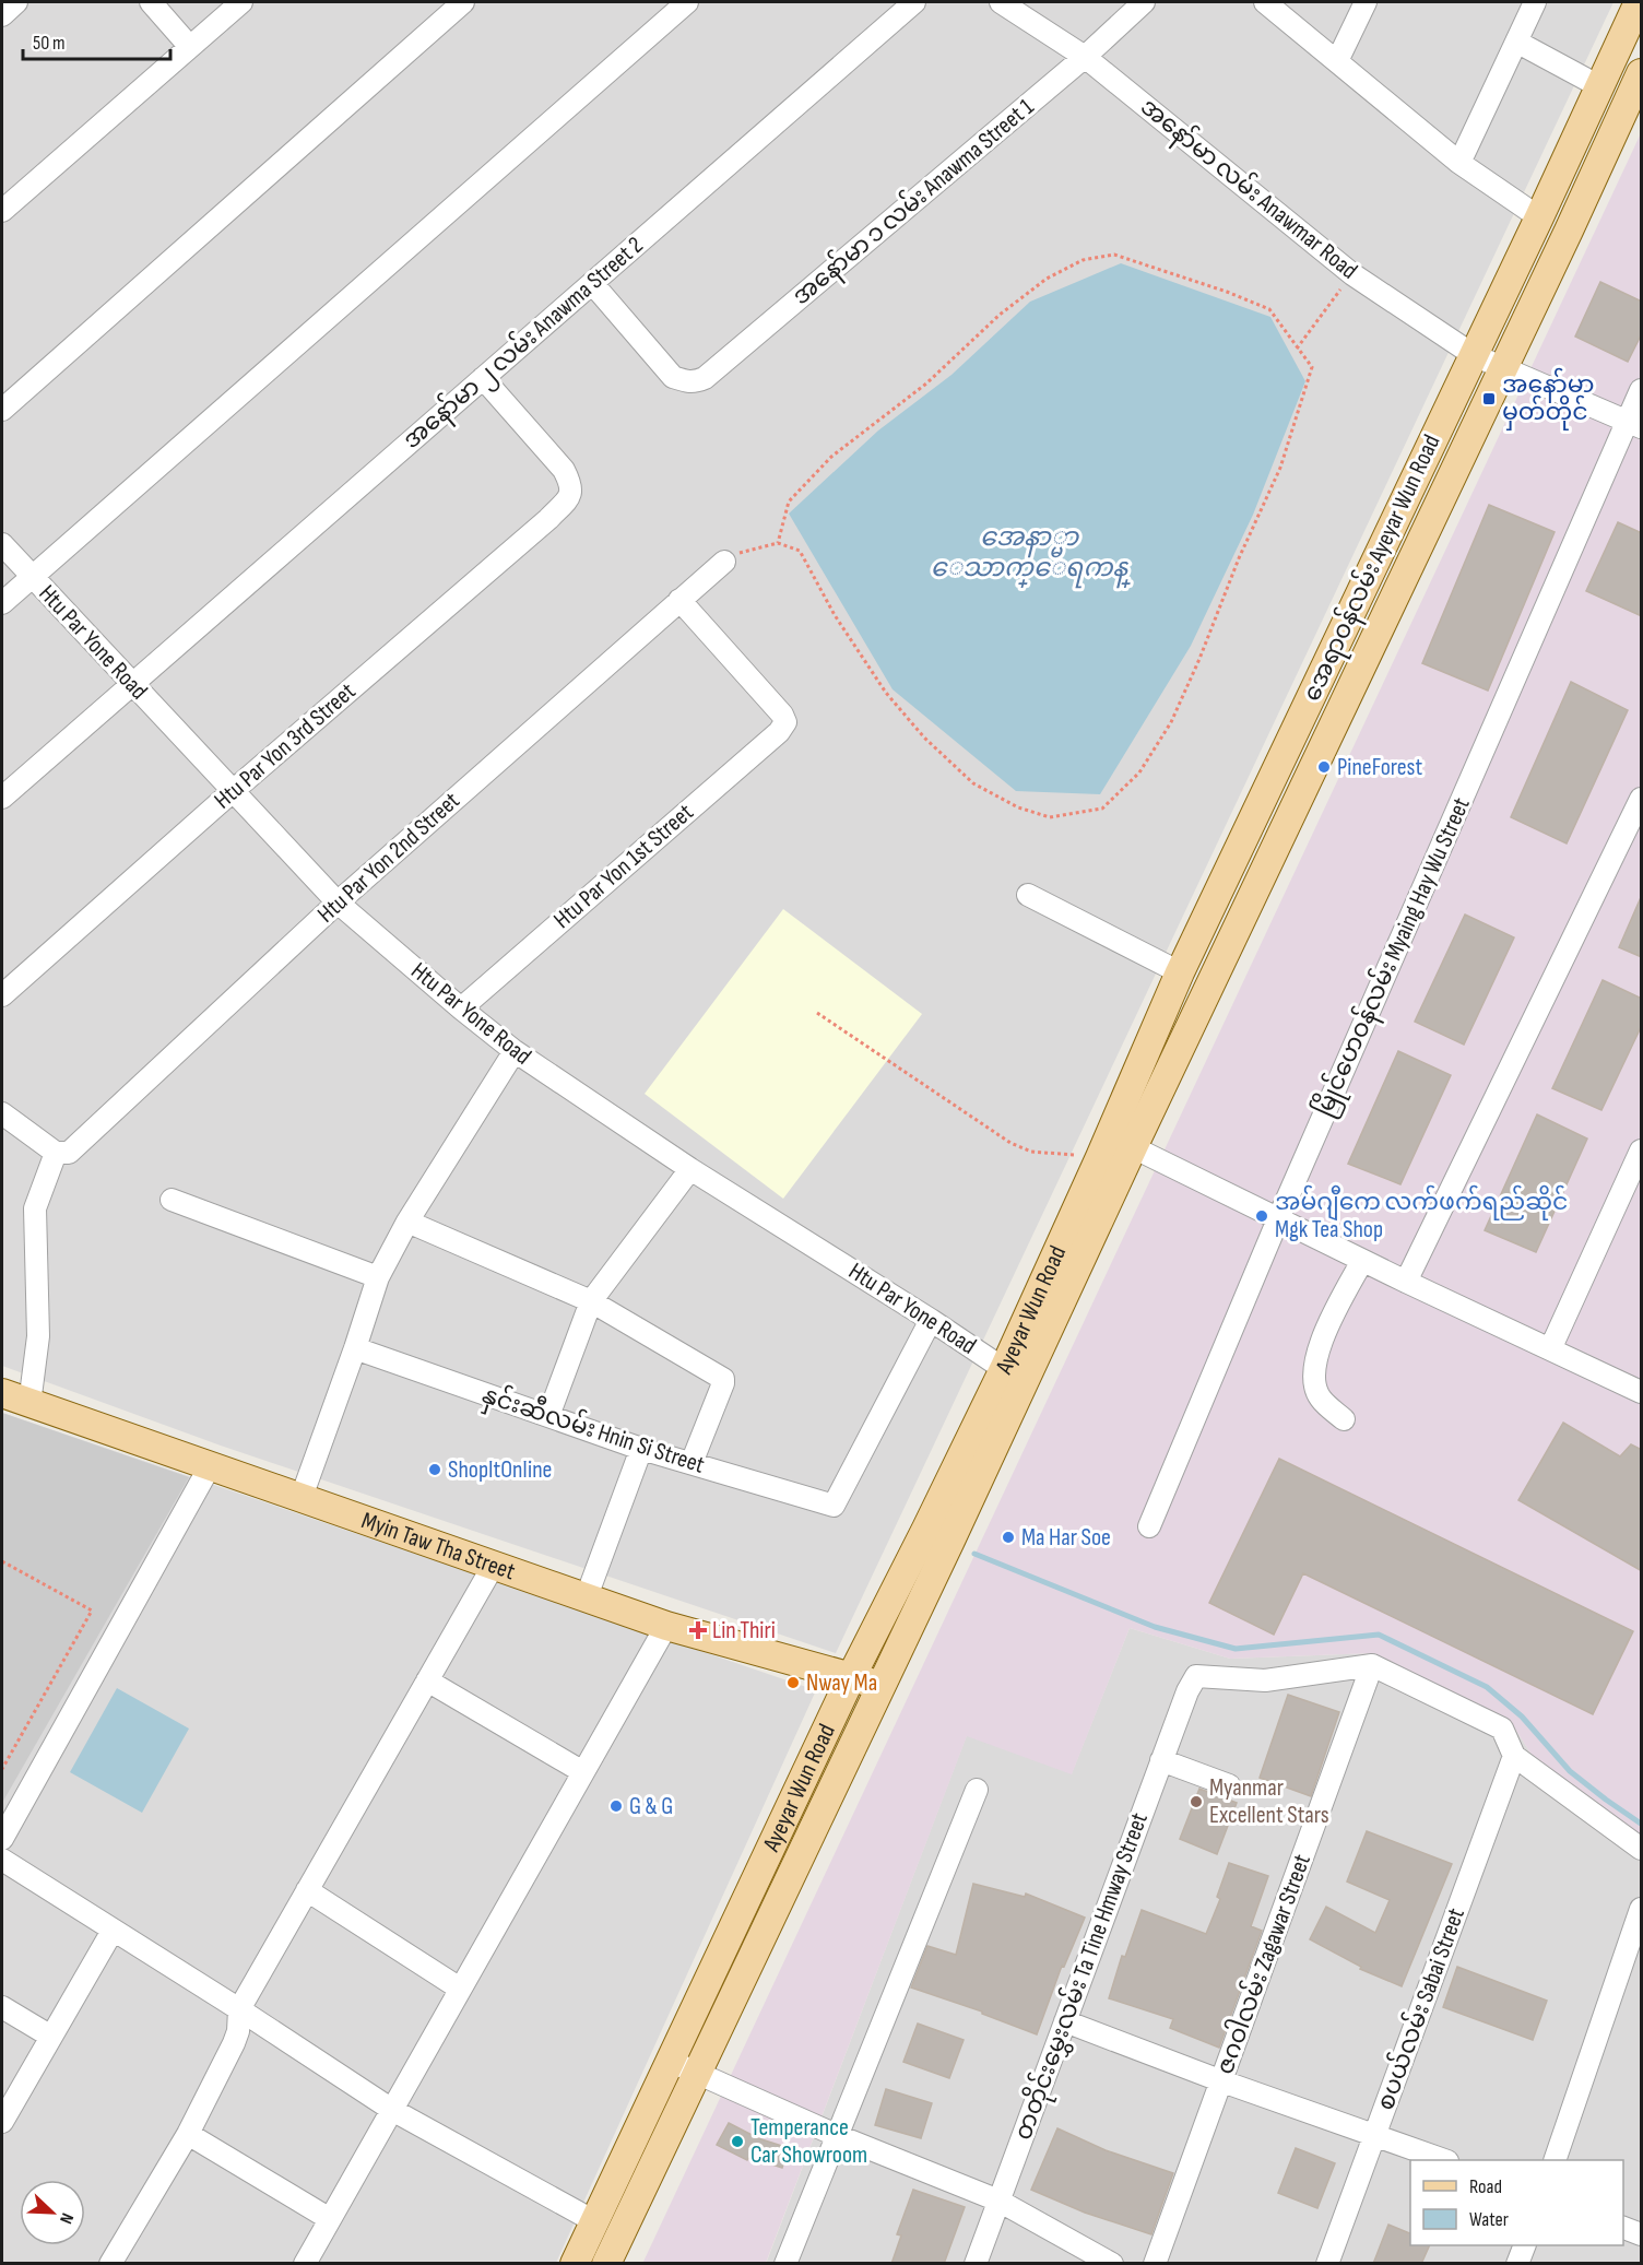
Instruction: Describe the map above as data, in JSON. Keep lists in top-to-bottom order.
{
  "streets": {
    "main road": ["အေရာဝန်လမ်း Ayeyar Wun Road", "Ayeyar Wun Road", "Myin Taw Tha Street"],
    "street": [
      "အနော်မာ လမ်း Anawmar Road",
      "အနော်မာ ၁ လမ်း Anawma Street 1",
      "အနော်မာ ၂ လမ်း Anawma Street 2",
      "Htu Par Yone Road",
      "Htu Par Yon 3rd Street",
      "Htu Par Yon 2nd Street",
      "Htu Par Yon 1st Street",
      "မြိုင်ဟေဝန်လမ်း Myaing Hay Wu Street",
      "နှင်းဆီလမ်း Hnin Si Street",
      "ဇဂဝါလမ်း Zagawar Street",
      "တတိုင်းမွှေးလမ်း Ta Tine Hmway Street",
      "စပယ်လမ်း Sabai Street"
    ]
  },
  "crossings": [
    ["အနော်မာ လမ်း Anawmar Road", "အနော်မာ ၁ လမ်း Anawma Street 1"],
    ["အနော်မာ လမ်း Anawmar Road", "အေရာဝန်လမ်း Ayeyar Wun Road"],
    ["အနော်မာ လမ်း Anawmar Road", "မြိုင်ဟေဝန်လမ်း Myaing Hay Wu Street"],
    ["အနော်မာ ၁ လမ်း Anawma Street 1", "အနော်မာ ၂ လမ်း Anawma Street 2"],
    ["အနော်မာ ၂ လမ်း Anawma Street 2", "Htu Par Yone Road"],
    ["အနော်မာ ၂ လမ်း Anawma Street 2", "Htu Par Yon 3rd Street"],
    ["အေရာဝန်လမ်း Ayeyar Wun Road", "Ayeyar Wun Road"],
    ["Htu Par Yone Road", "Htu Par Yon 3rd Street"],
    ["Htu Par Yone Road", "Htu Par Yon 2nd Street"],
    ["Htu Par Yone Road", "Htu Par Yon 1st Street"],
    ["Htu Par Yone Road", "Ayeyar Wun Road"],
    ["Htu Par Yone Road", "နှင်းဆီလမ်း Hnin Si Street"],
    ["Htu Par Yon 2nd Street", "Htu Par Yon 1st Street"],
    ["Ayeyar Wun Road", "Myin Taw Tha Street"],
    ["ဇဂဝါလမ်း Zagawar Street", "တတိုင်းမွှေးလမ်း Ta Tine Hmway Street"]
  ],
  "water": ["အေနာ္မာ ေသာက္ေရကန္"],
  "places": {
    "transit": ["အနော်မာ မှတ်တိုင်"],
    "other": [
      "PineForest",
      "အမ်ဂျီကေ လက်ဖက်ရည်ဆိုင် Mgk Tea Shop",
      "ShopItOnline",
      "Ma Har Soe",
      "Nway Ma",
      "Myanmar Excellent Stars",
      "G & G",
      "Temperance Car Showroom"
    ],
    "health": ["Lin Thiri"]
  },
  "legend": ["Road", "Water"],
  "scale_bar": "50 m",
  "north": "bottom right"
}
